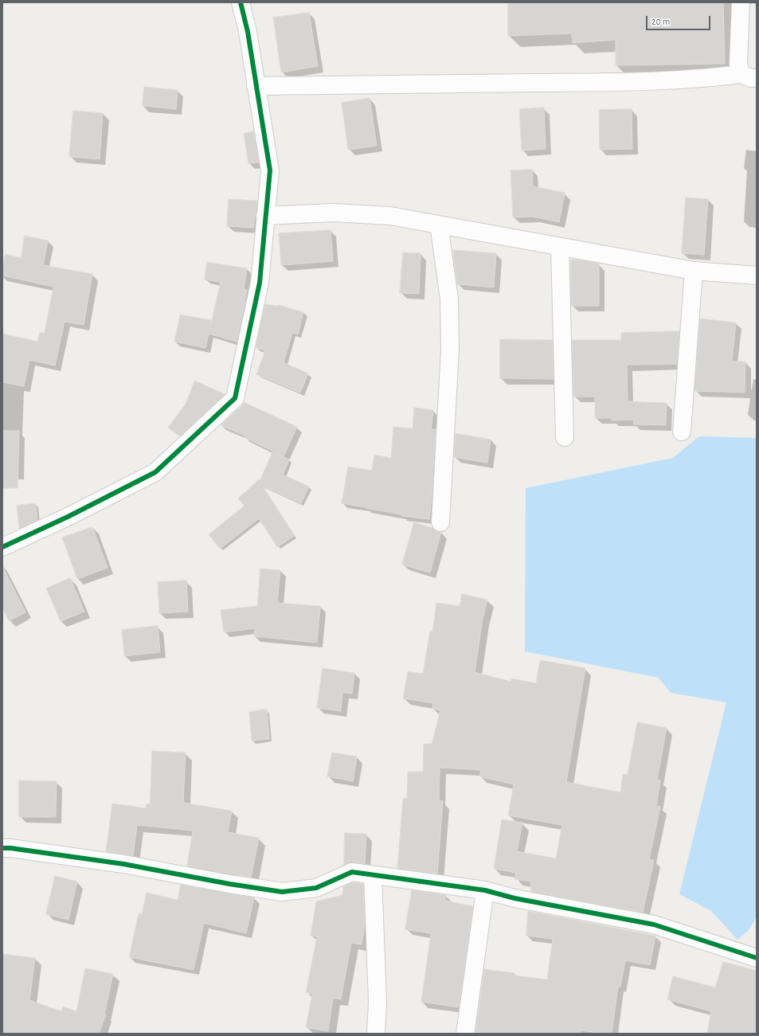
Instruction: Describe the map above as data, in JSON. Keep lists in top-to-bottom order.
{
  "scale_bar": "20 m"
}
